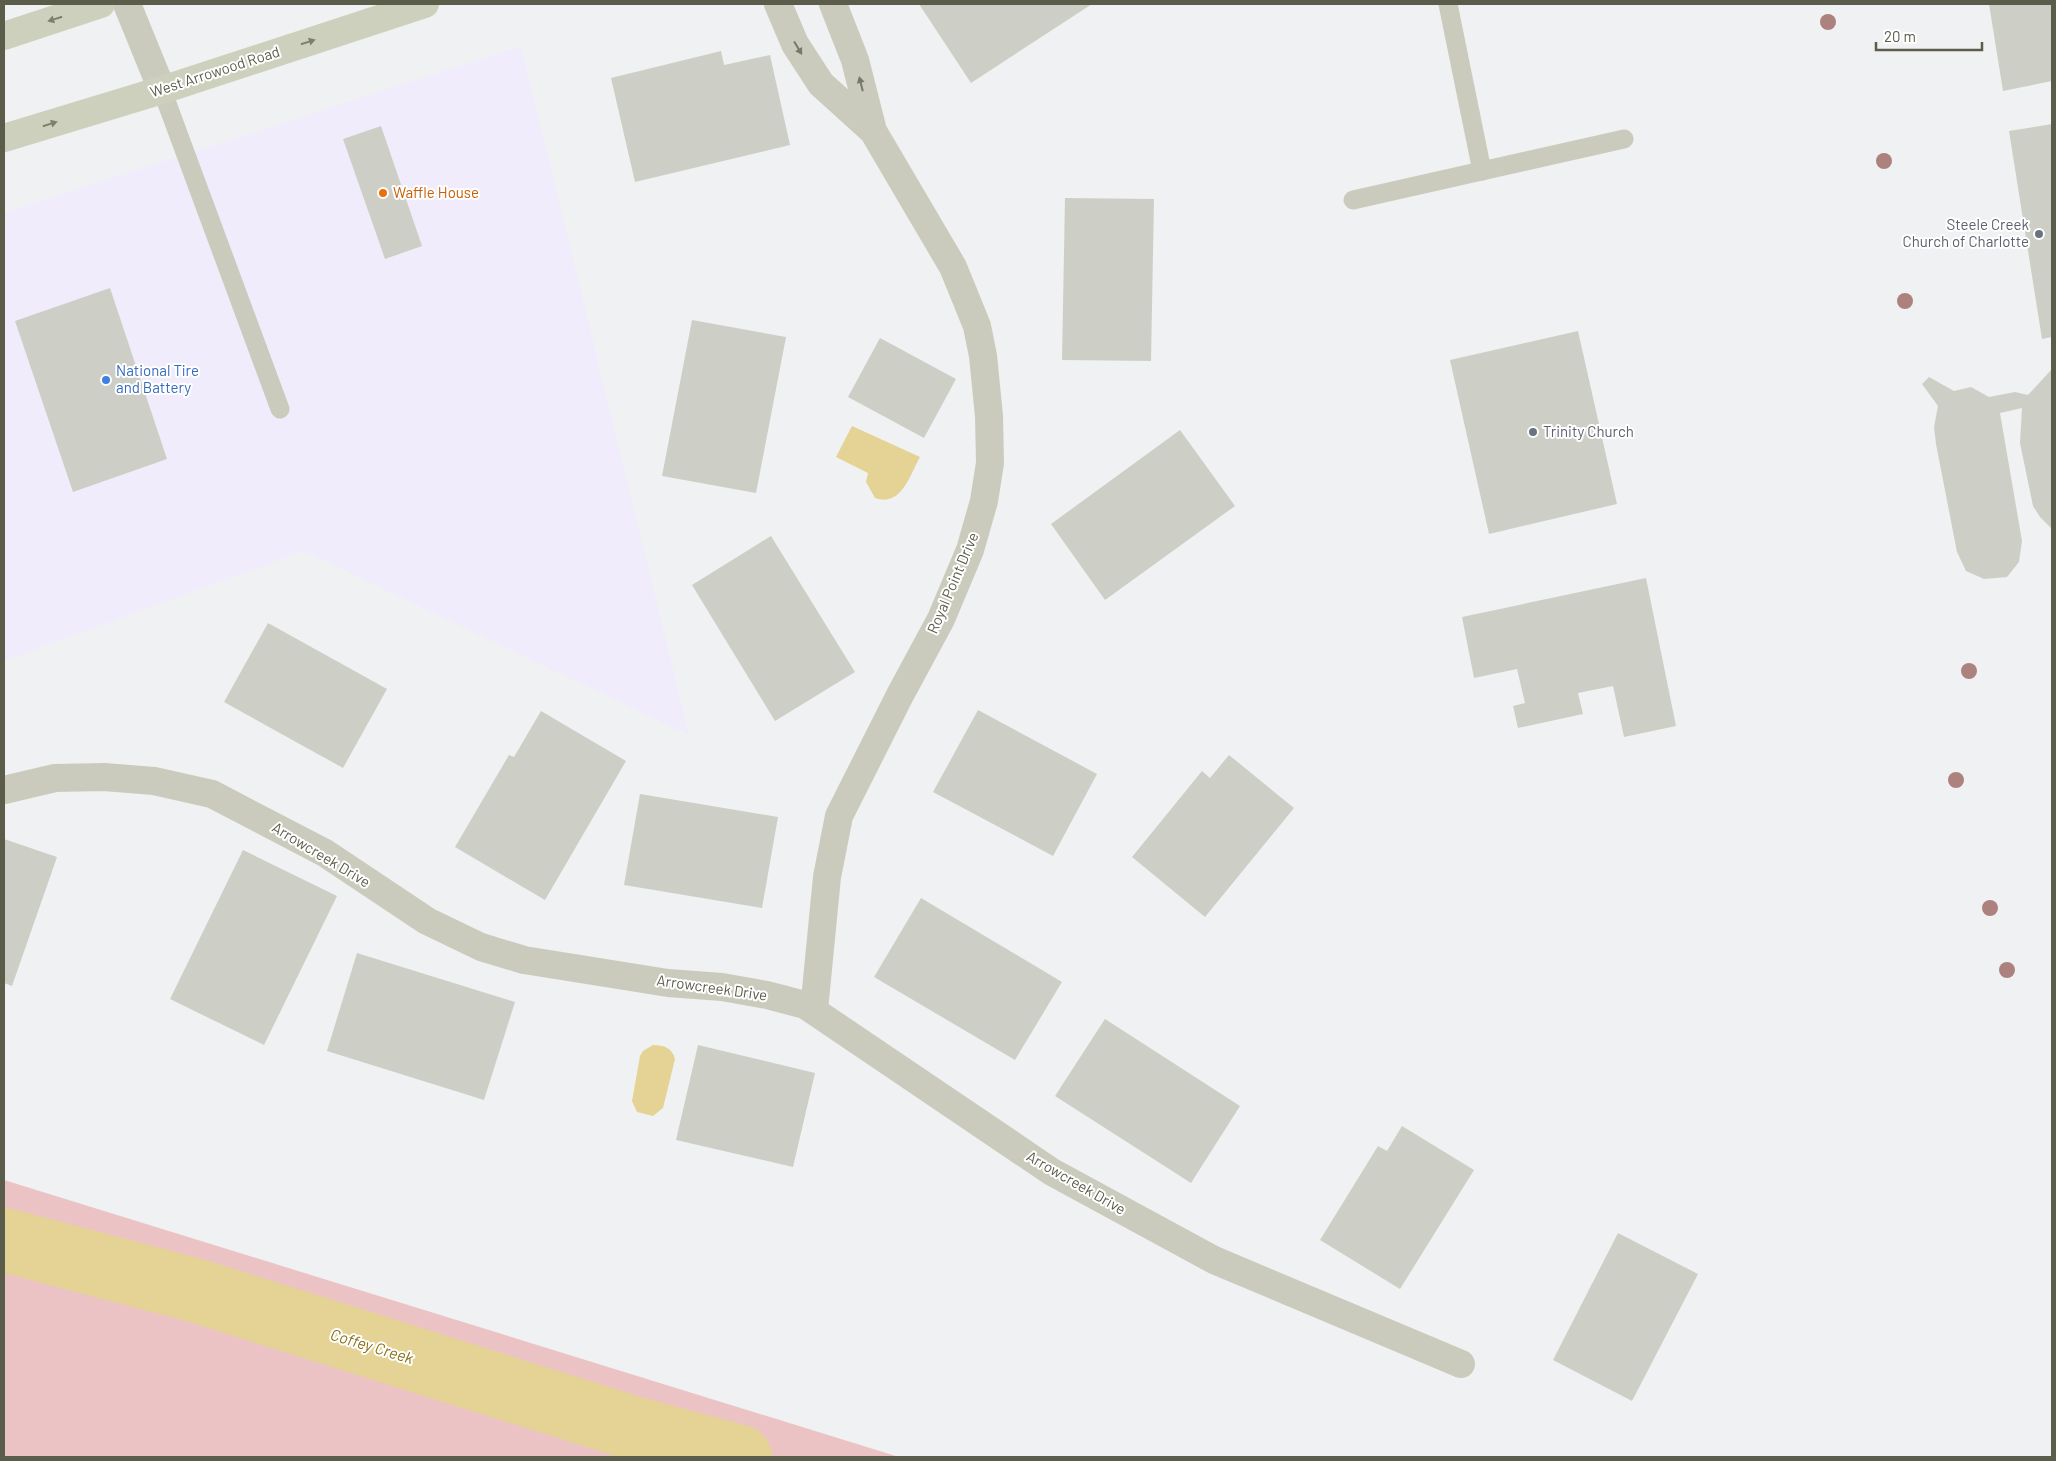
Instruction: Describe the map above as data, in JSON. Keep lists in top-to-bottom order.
{
  "streets": {
    "main road": ["West Arrowood Road"],
    "street": ["Royal Point Drive", "Arrowcreek Drive"]
  },
  "crossings": [
    ["Royal Point Drive", "Arrowcreek Drive"]
  ],
  "one_way": ["West Arrowood Road"],
  "water": ["Coffey Creek"],
  "places": [
    "Waffle House",
    "Steele Creek Church of Charlotte",
    "National Tire and Battery",
    "Trinity Church"
  ],
  "scale_bar": "20 m"
}
